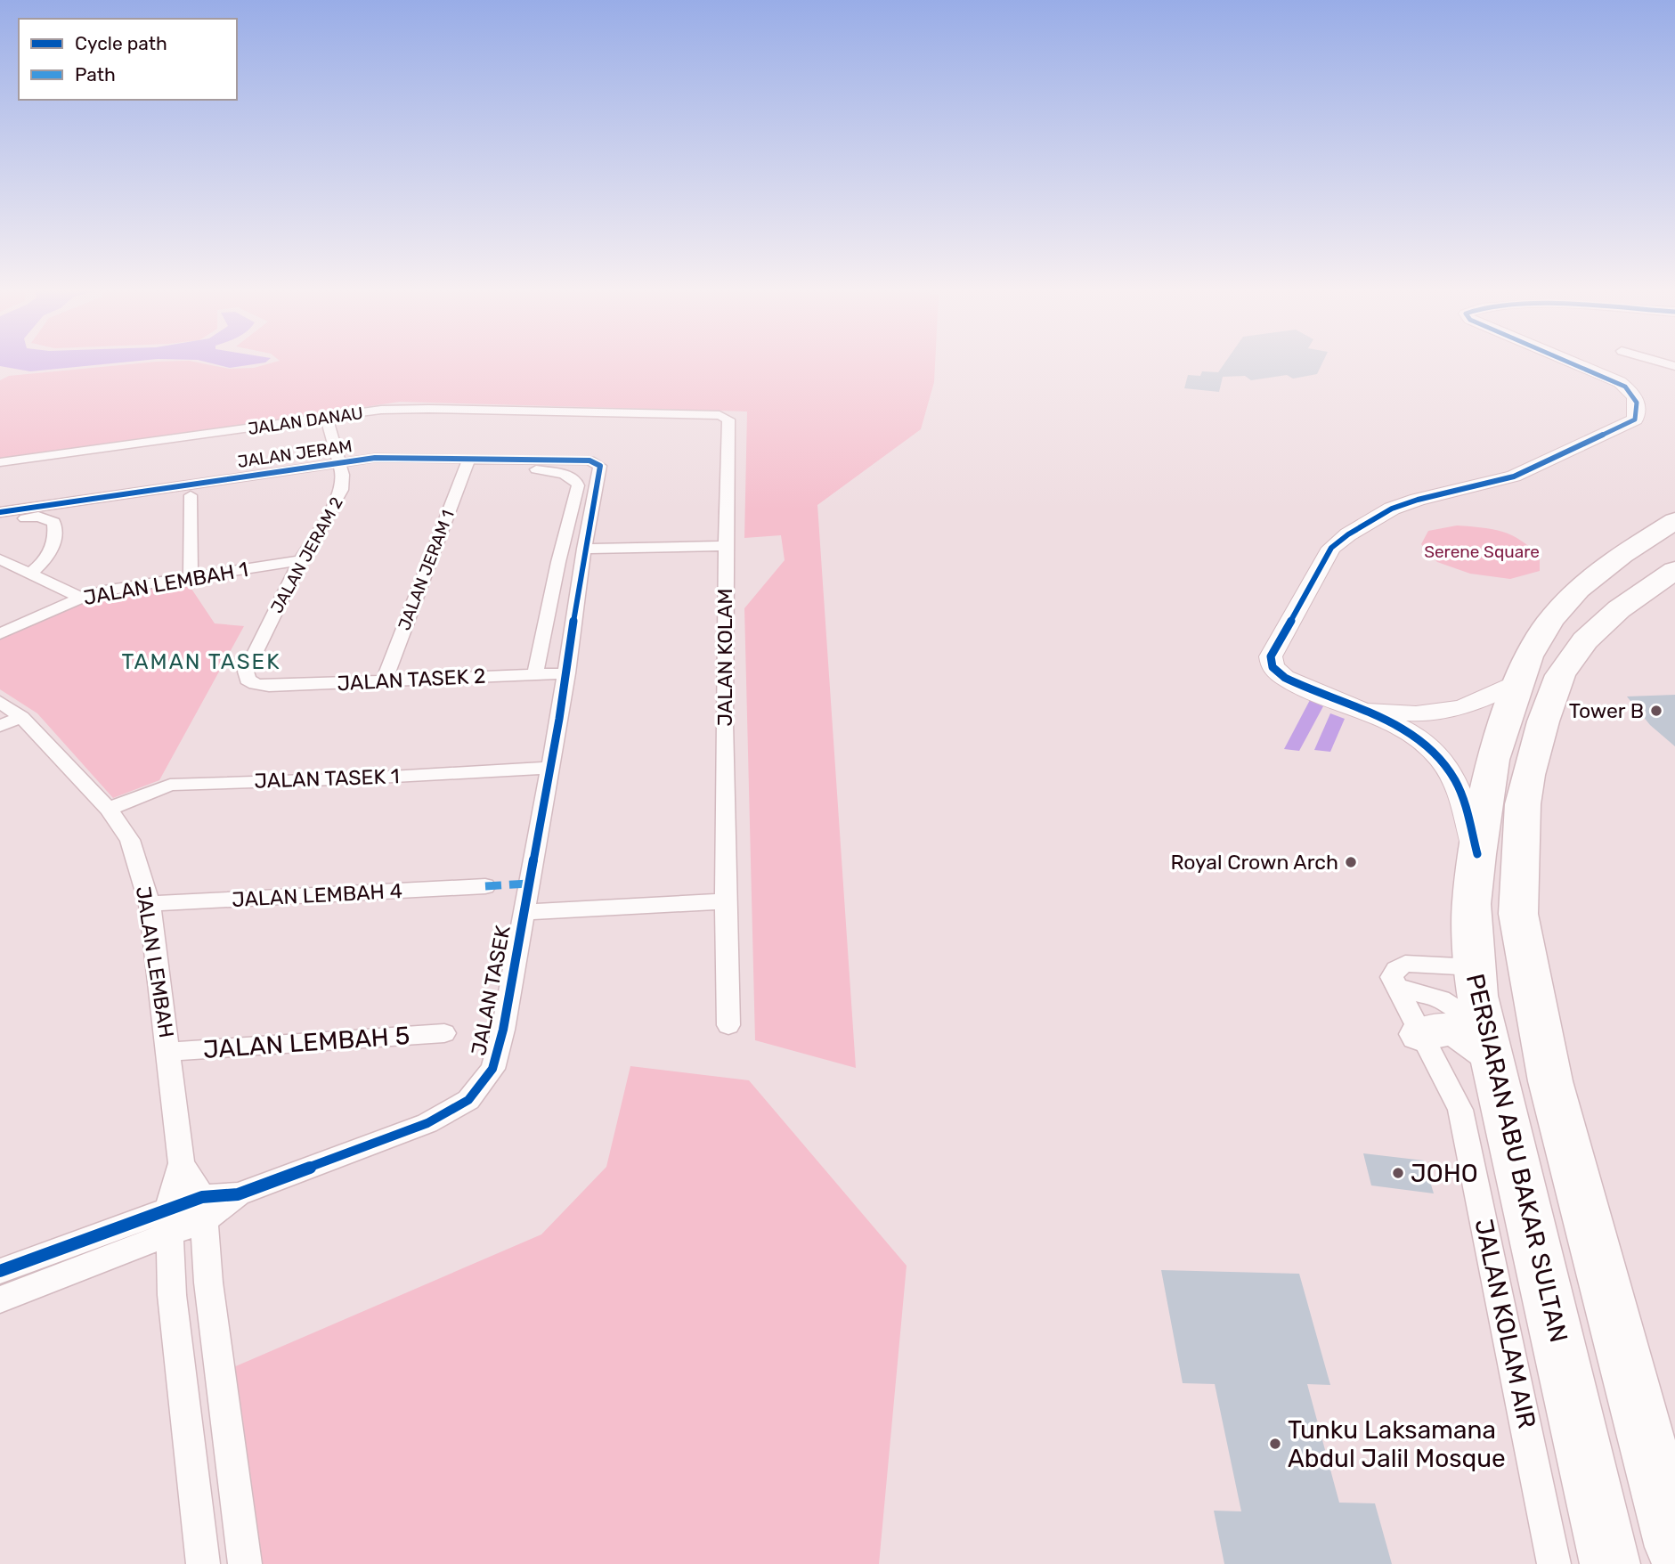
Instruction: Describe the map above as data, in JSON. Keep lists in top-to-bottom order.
{
  "streets": {
    "highway": ["PERSIARAN ABU BAKAR SULTAN"],
    "street": [
      "JALAN DANAU",
      "JALAN JERAM",
      "JALAN JERAM 2",
      "JALAN JERAM 1",
      "JALAN LEMBAH 1",
      "JALAN KOLAM",
      "JALAN TASEK 2",
      "JALAN TASEK 1",
      "JALAN LEMBAH 4",
      "JALAN LEMBAH",
      "JALAN TASEK",
      "JALAN LEMBAH 5",
      "JALAN KOLAM AIR"
    ]
  },
  "crossings": [
    ["JALAN DANAU", "JALAN JERAM 2"],
    ["JALAN DANAU", "JALAN KOLAM"],
    ["JALAN JERAM", "JALAN JERAM 2"],
    ["JALAN JERAM", "JALAN JERAM 1"],
    ["JALAN JERAM", "JALAN TASEK"],
    ["JALAN JERAM 2", "JALAN LEMBAH 1"],
    ["JALAN JERAM 2", "JALAN TASEK 2"],
    ["JALAN JERAM 1", "JALAN TASEK 2"],
    ["JALAN TASEK 2", "JALAN TASEK"],
    ["JALAN TASEK 1", "JALAN LEMBAH"],
    ["JALAN TASEK 1", "JALAN TASEK"],
    ["JALAN LEMBAH 4", "JALAN LEMBAH"],
    ["JALAN LEMBAH", "JALAN TASEK"],
    ["JALAN LEMBAH", "JALAN LEMBAH 5"]
  ],
  "districts": ["TAMAN TASEK"],
  "parks": ["Serene Square"],
  "places": [
    "Tower B",
    "Royal Crown Arch",
    "JOHO",
    "Tunku Laksamana Abdul Jalil Mosque"
  ],
  "legend": ["Cycle path", "Path"]
}
